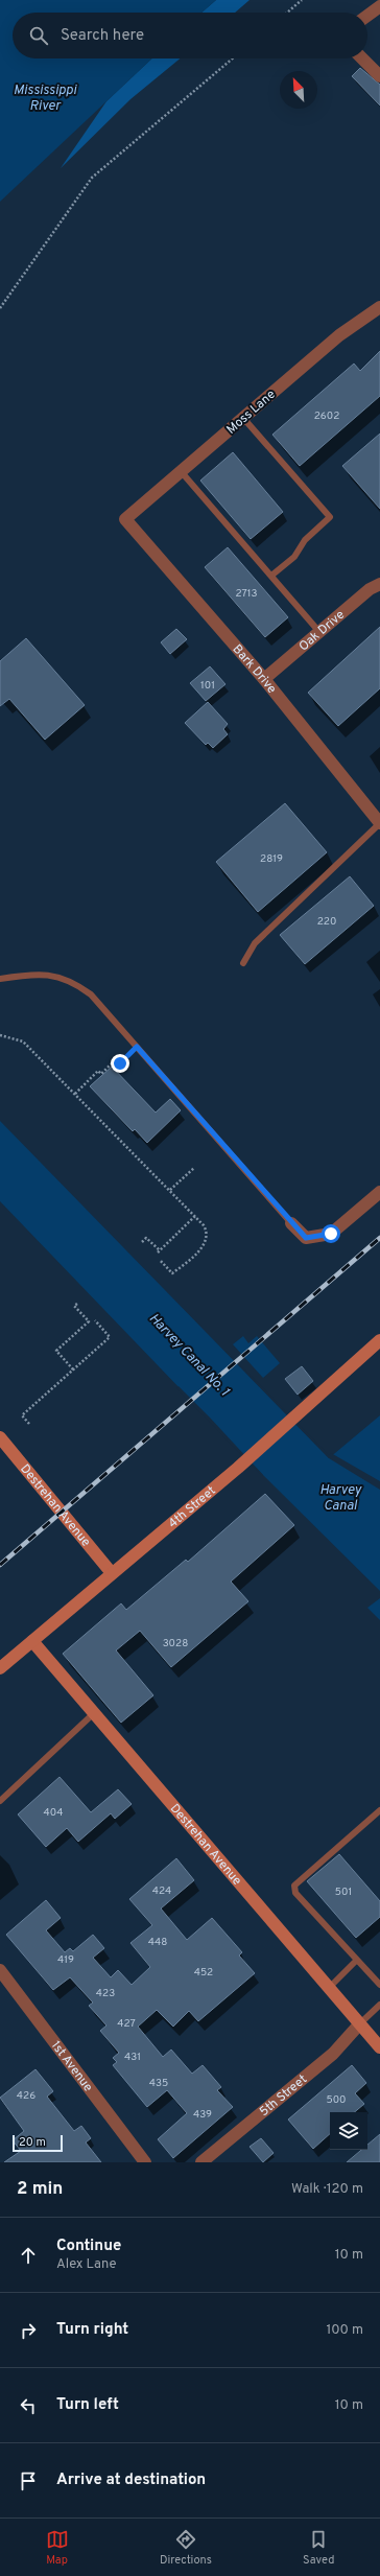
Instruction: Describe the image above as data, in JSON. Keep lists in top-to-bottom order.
{
  "streets": {
    "main road": ["Destrehan Avenue", "4th Street"],
    "street": [
      "Moss Lane",
      "Oak Drive",
      "Bark Drive",
      "1st Avenue",
      "5th Street"
    ]
  },
  "crossings": [
    ["Moss Lane", "Bark Drive"],
    ["Oak Drive", "Bark Drive"],
    ["Destrehan Avenue", "4th Street"],
    ["Destrehan Avenue", "5th Street"]
  ],
  "water": ["Mississippi River", "Harvey Canal No. 1", "Harvey Canal"],
  "house_numbers": [
    "2602",
    "2713",
    "101",
    "2819",
    "220",
    "3028",
    "404",
    "424",
    "501",
    "448",
    "419",
    "452",
    "423",
    "427",
    "431",
    "435",
    "426",
    "500",
    "439"
  ],
  "scale_bar": "20 m",
  "north": "top left",
  "page": {
    "search": "Search here",
    "scale": "20 m",
    "heading": ["2 min", "Walk · 120 m"],
    "list": [
      ["Continue", "Alex Lane", "10 m"],
      ["Turn right", "100 m"],
      ["Turn left", "10 m"],
      "Arrive at destination"
    ],
    "nav": ["Map", "Directions", "Saved"]
  }
}
